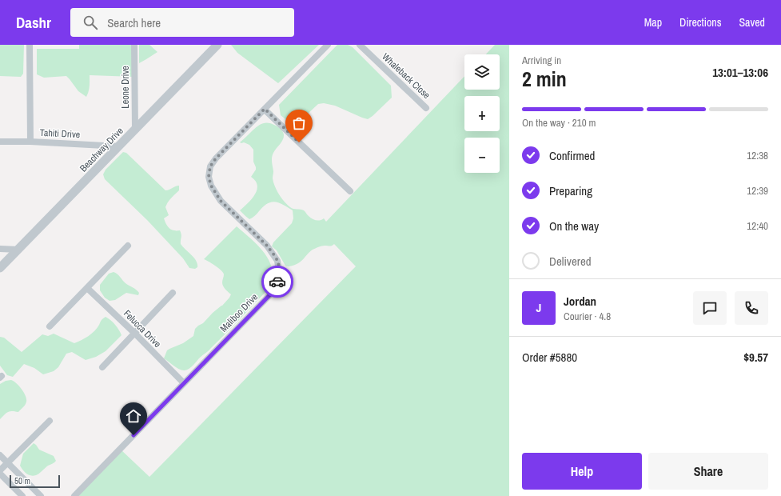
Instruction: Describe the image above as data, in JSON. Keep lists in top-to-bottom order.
{
  "streets": {
    "street": [
      "Whaleback Close",
      "Leone Drive",
      "Tahiti Drive",
      "Beachway Drive",
      "Maliboo Drive",
      "Felucca Drive"
    ]
  },
  "crossings": [
    ["Leone Drive", "Beachway Drive"],
    ["Tahiti Drive", "Beachway Drive"],
    ["Maliboo Drive", "Felucca Drive"]
  ],
  "scale_bar": "50 m",
  "page": {
    "header": "Dashr",
    "search": "Search here",
    "nav": ["Map", "Directions", "Saved"],
    "heading": ["2 min", "Arriving in", "13:01–13:06"],
    "panel": [
      "Jordan",
      "Courier · 4.8",
      "Order #5880",
      "$9.57"
    ],
    "map_buttons": ["+", "−"],
    "bar": "On the way · 210 m",
    "list": [
      ["Confirmed", "12:38"],
      ["Preparing", "12:39"],
      ["On the way", "12:40"],
      "Delivered"
    ],
    "round": "J",
    "buttons": ["Help", "Share"],
    "scale": "50 m"
  }
}
